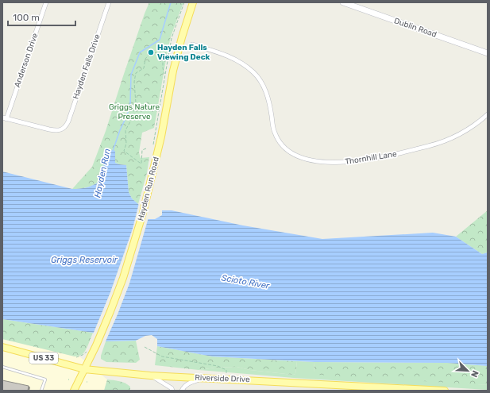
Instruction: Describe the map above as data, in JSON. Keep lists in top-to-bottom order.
{
  "streets": {
    "main road": [
      "Dublin Road",
      "Hayden Run Road",
      "US 33",
      "Riverside Drive"
    ],
    "street": ["Anderson Drive", "Hayden Falls Drive", "Thornhill Lane"]
  },
  "crossings": [
    ["Anderson Drive", "Hayden Falls Drive"],
    ["Hayden Run Road", "Riverside Drive"]
  ],
  "water": ["Hayden Run", "Griggs Reservoir", "Scioto River"],
  "parks": ["Griggs Nature Preserve"],
  "places": ["Hayden Falls Viewing Deck"],
  "scale_bar": "100 m",
  "north": "bottom right"
}
